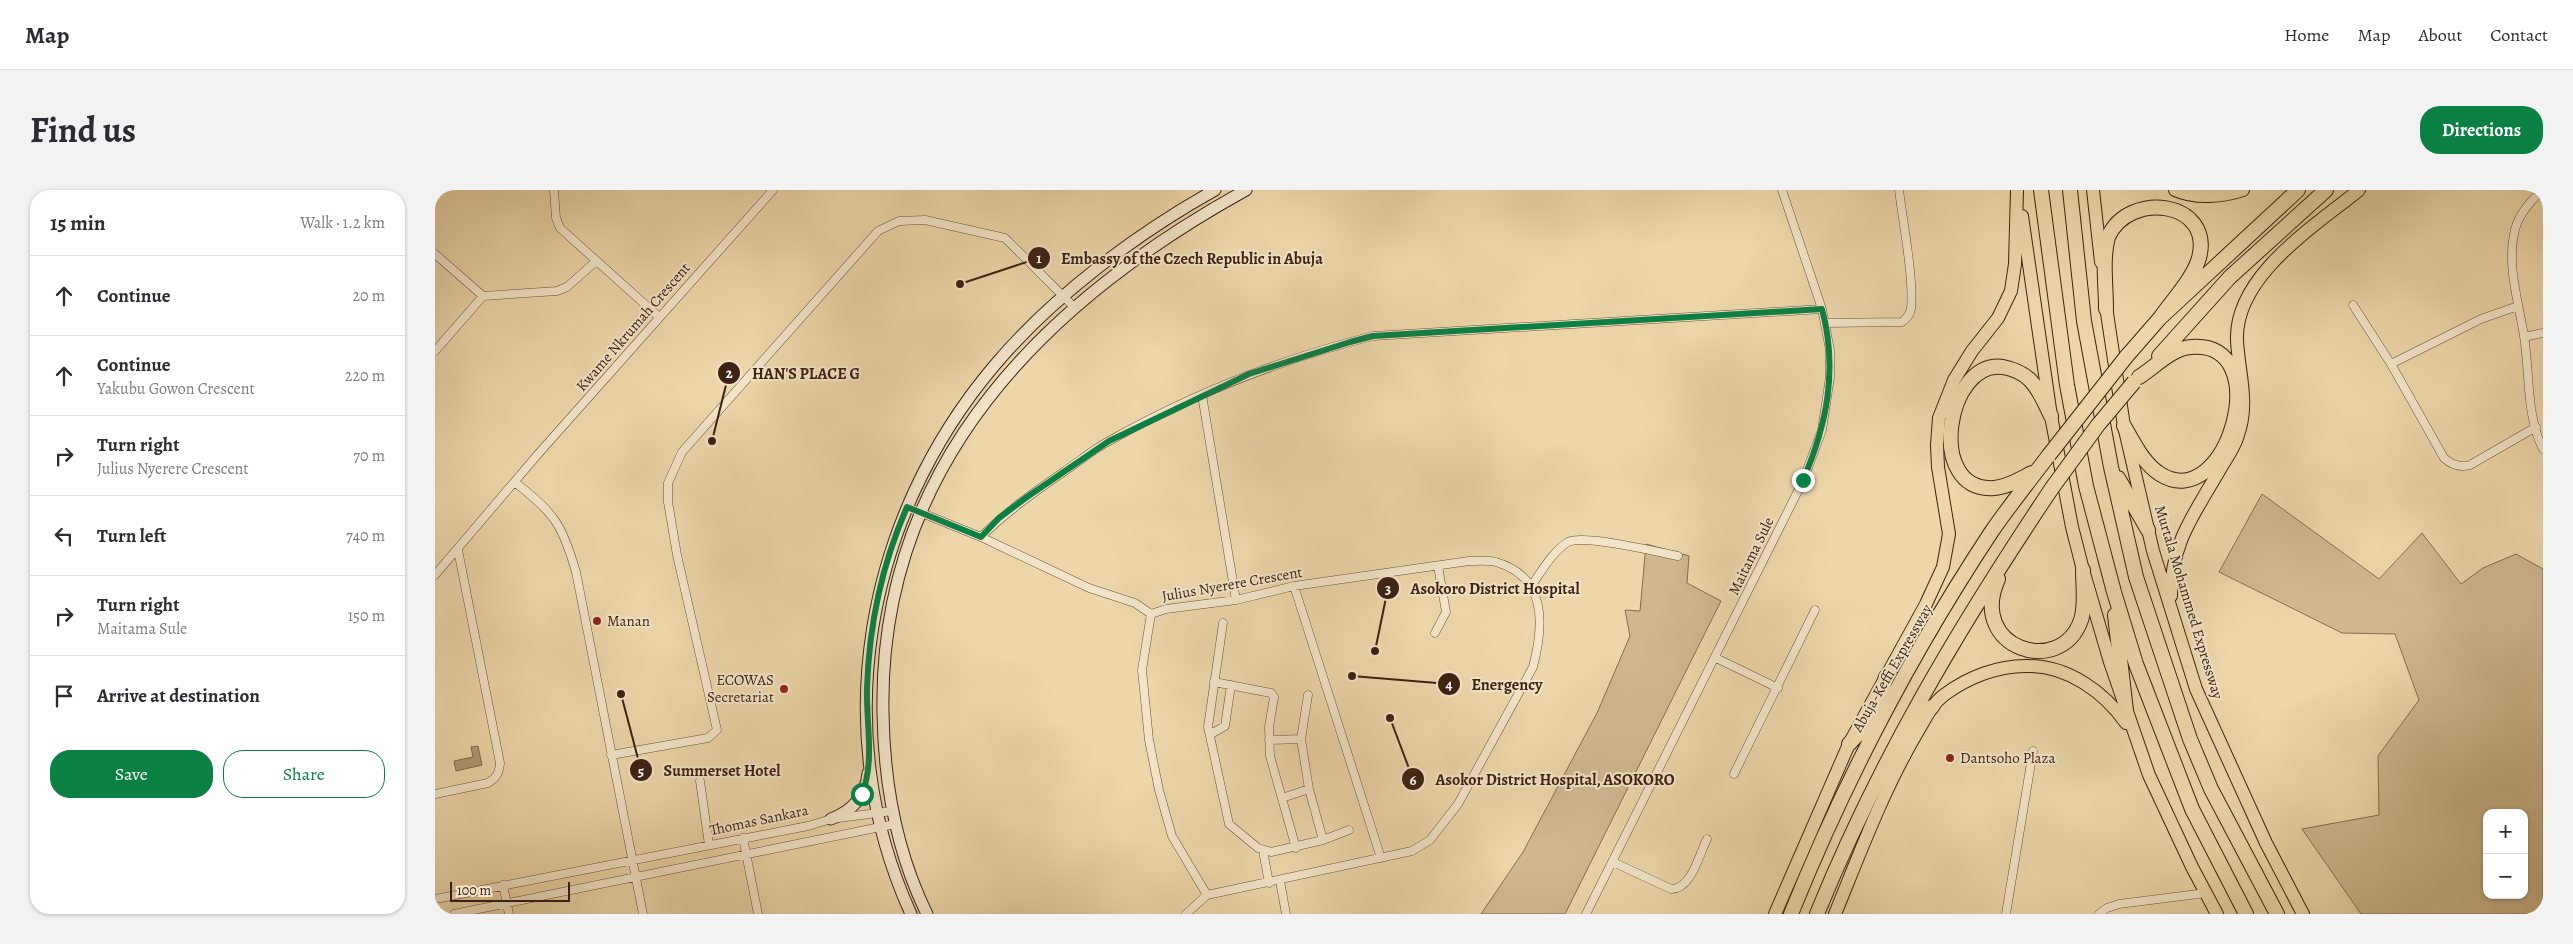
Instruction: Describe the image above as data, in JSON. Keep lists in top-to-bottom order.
{
  "streets": {
    "highway": ["Murtala Mohammed Expressway", "Abuja-Keffi Expressway"],
    "street": [
      "Kwame Nkrumah Crescent",
      "Maitama Sule",
      "Julius Nyerere Crescent",
      "Thomas Sankara"
    ]
  },
  "places": [
    "Embassy of the Czech Republic in Abuja",
    "HAN'S PLACE G",
    "Manan",
    "Asokoro District Hospital",
    "Energency",
    "ECOWAS Secretariat",
    "Summerset Hotel",
    "Asokor District Hospital, ASOKORO",
    "Dantsoho Plaza"
  ],
  "scale_bar": "100 m",
  "page": {
    "header": "Map",
    "nav": [
      "Home",
      "Map",
      "About",
      "Contact"
    ],
    "title": "Find us",
    "buttons": [
      "Directions",
      ["Save", "Share"]
    ],
    "heading": ["15 min", "Walk · 1.2 km"],
    "list": [
      ["Continue", "20 m"],
      ["Continue", "Yakubu Gowon Crescent", "220 m"],
      ["Turn right", "Julius Nyerere Crescent", "70 m"],
      ["Turn left", "740 m"],
      ["Turn right", "Maitama Sule", "150 m"],
      "Arrive at destination"
    ],
    "map_buttons": ["+", "−"],
    "scale": "100 m"
  }
}
